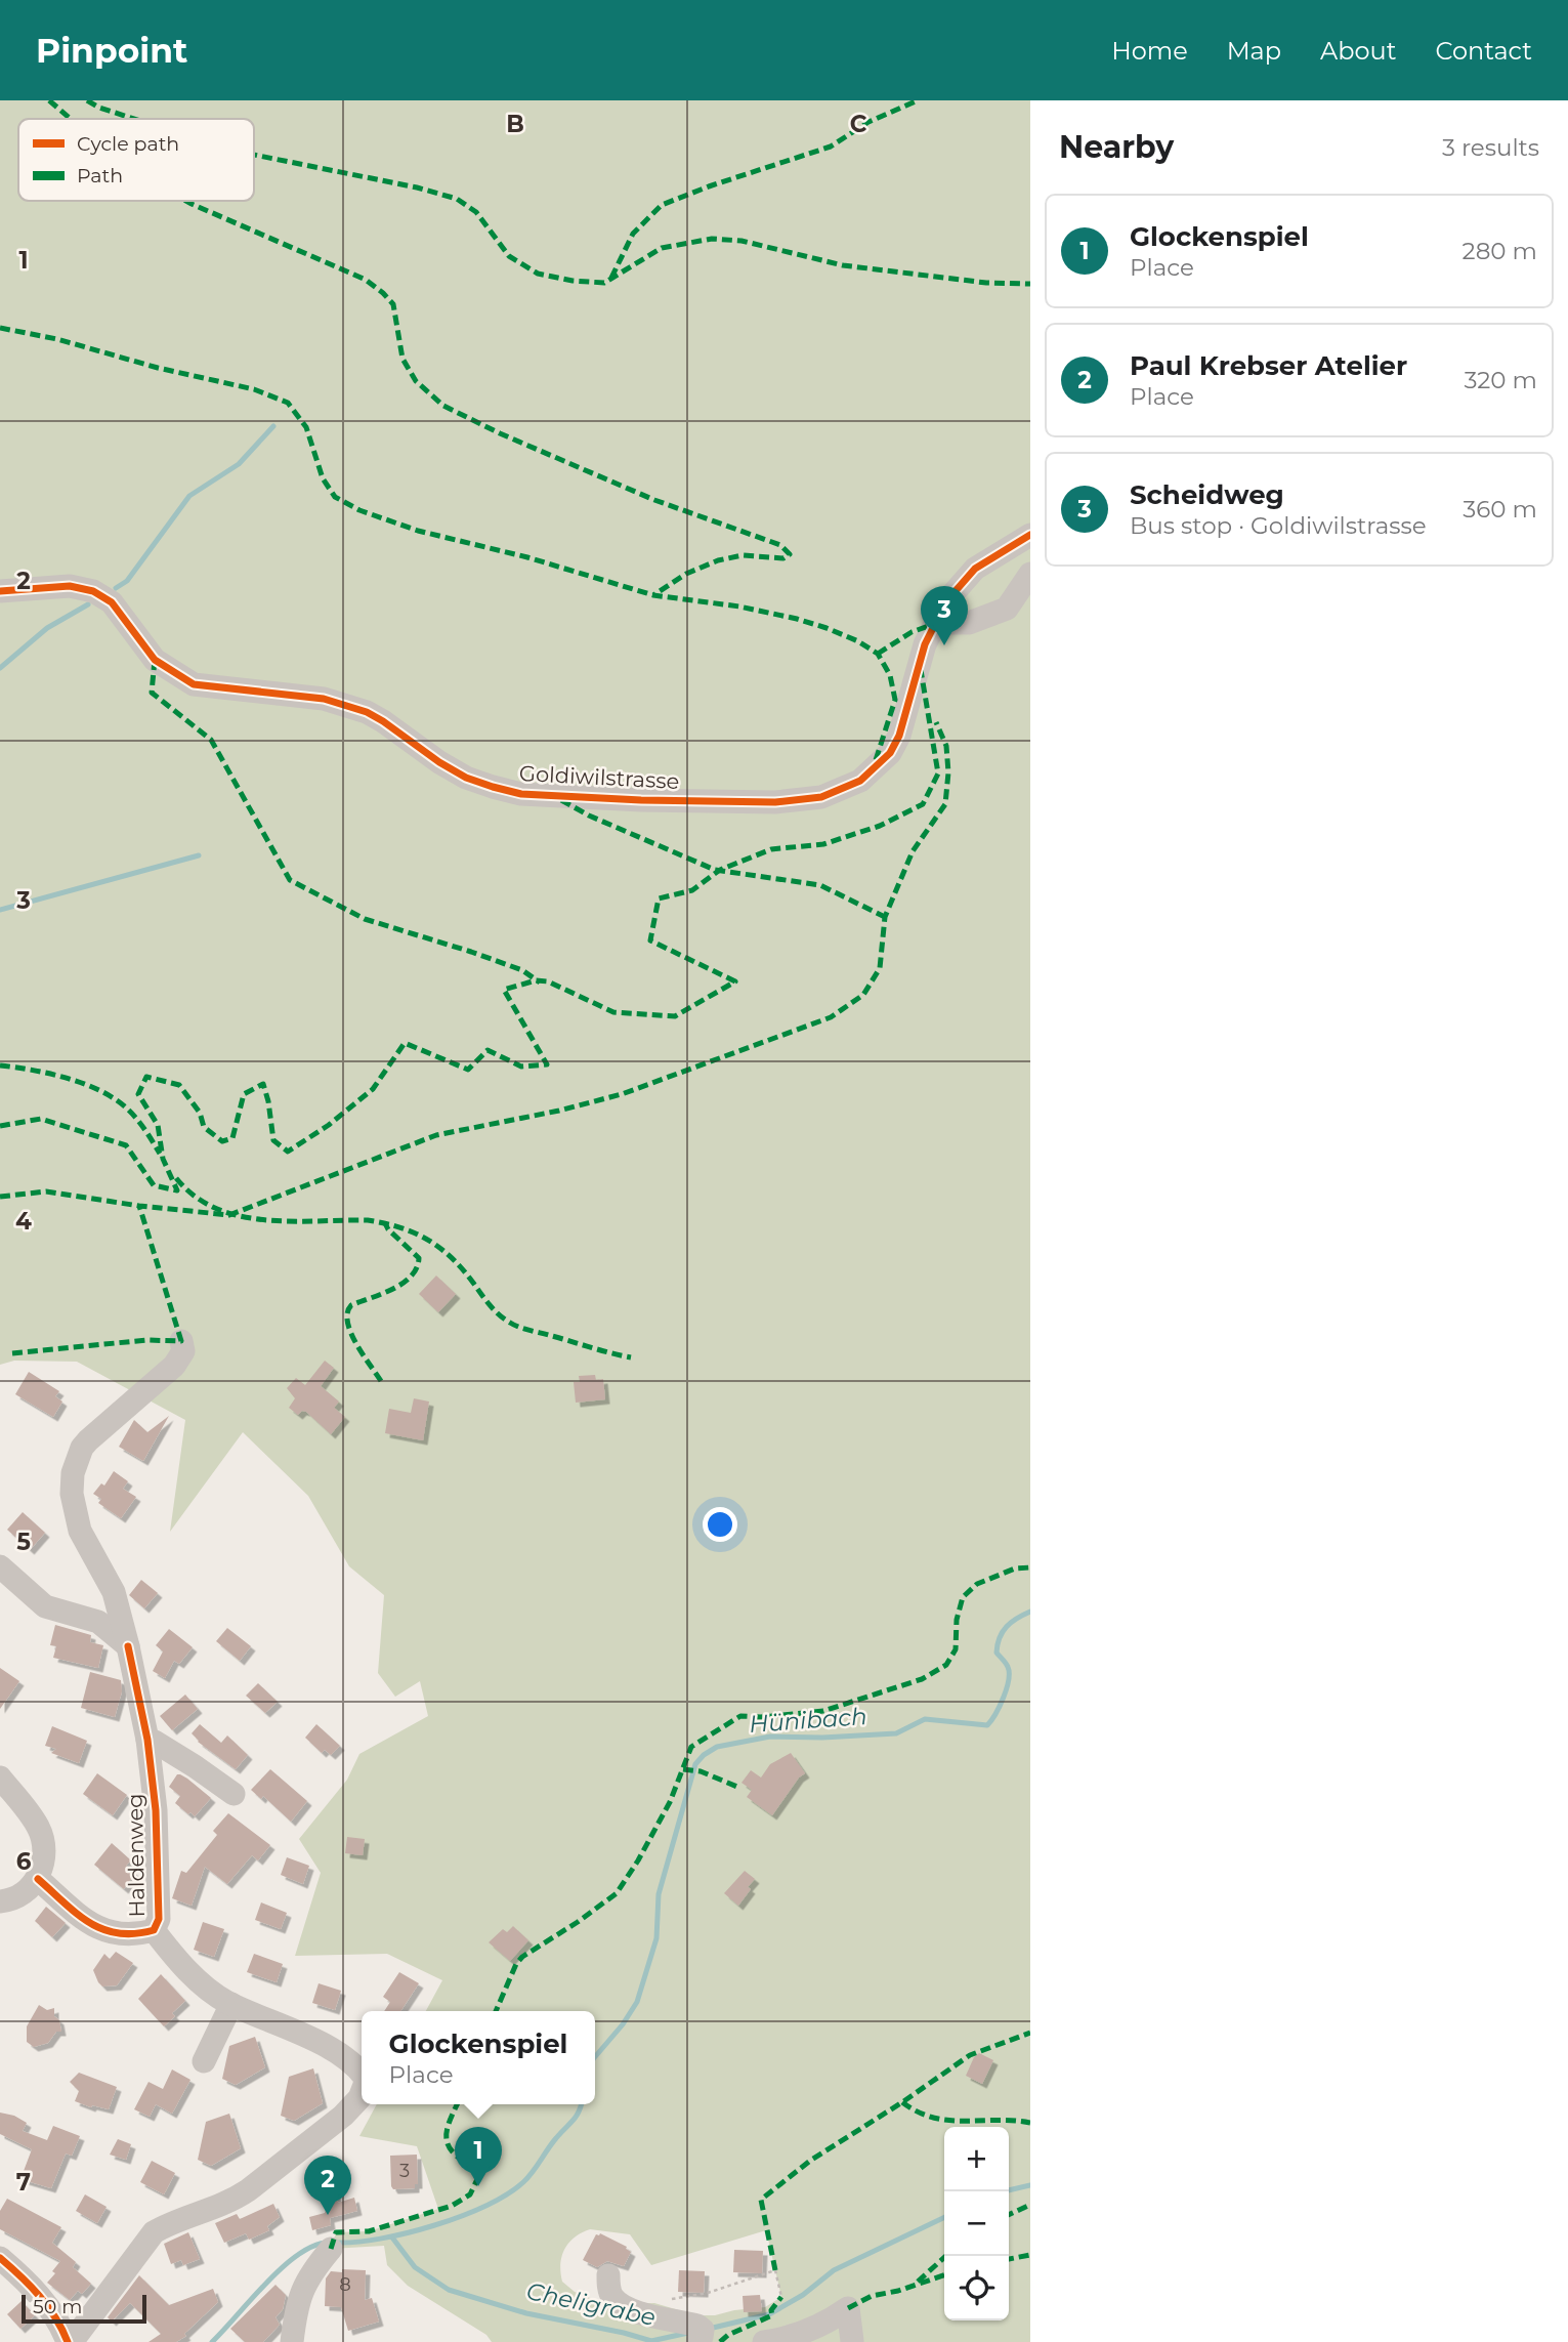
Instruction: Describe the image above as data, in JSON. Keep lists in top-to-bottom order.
{
  "streets": {
    "street": ["Goldiwilstrasse", "Haldenweg"]
  },
  "water": ["Hünibach", "Cheligrabe"],
  "house_numbers": ["3", "8"],
  "legend": ["Cycle path", "Path"],
  "scale_bar": "50 m",
  "page": {
    "header": "Pinpoint",
    "nav": [
      "Home",
      "Map",
      "About",
      "Contact"
    ],
    "heading": ["Nearby", "3 results"],
    "list": [
      {
        "mark": "1",
        "name": "Glockenspiel",
        "note": "Place",
        "value": "280 m"
      },
      {
        "mark": "2",
        "name": "Paul Krebser Atelier",
        "note": "Place",
        "value": "320 m"
      },
      {
        "mark": "3",
        "name": "Scheidweg",
        "note": "Bus stop · Goldiwilstrasse",
        "value": "360 m"
      }
    ],
    "pins": ["3", "1", "2"],
    "popup": ["Glockenspiel", "Place"],
    "map_buttons": ["+", "−"],
    "scale": "50 m"
  },
  "grid": {
    "columns": ["B", "C"],
    "rows": [
      "1",
      "2",
      "3",
      "4",
      "5",
      "6",
      "7"
    ]
  }
}
